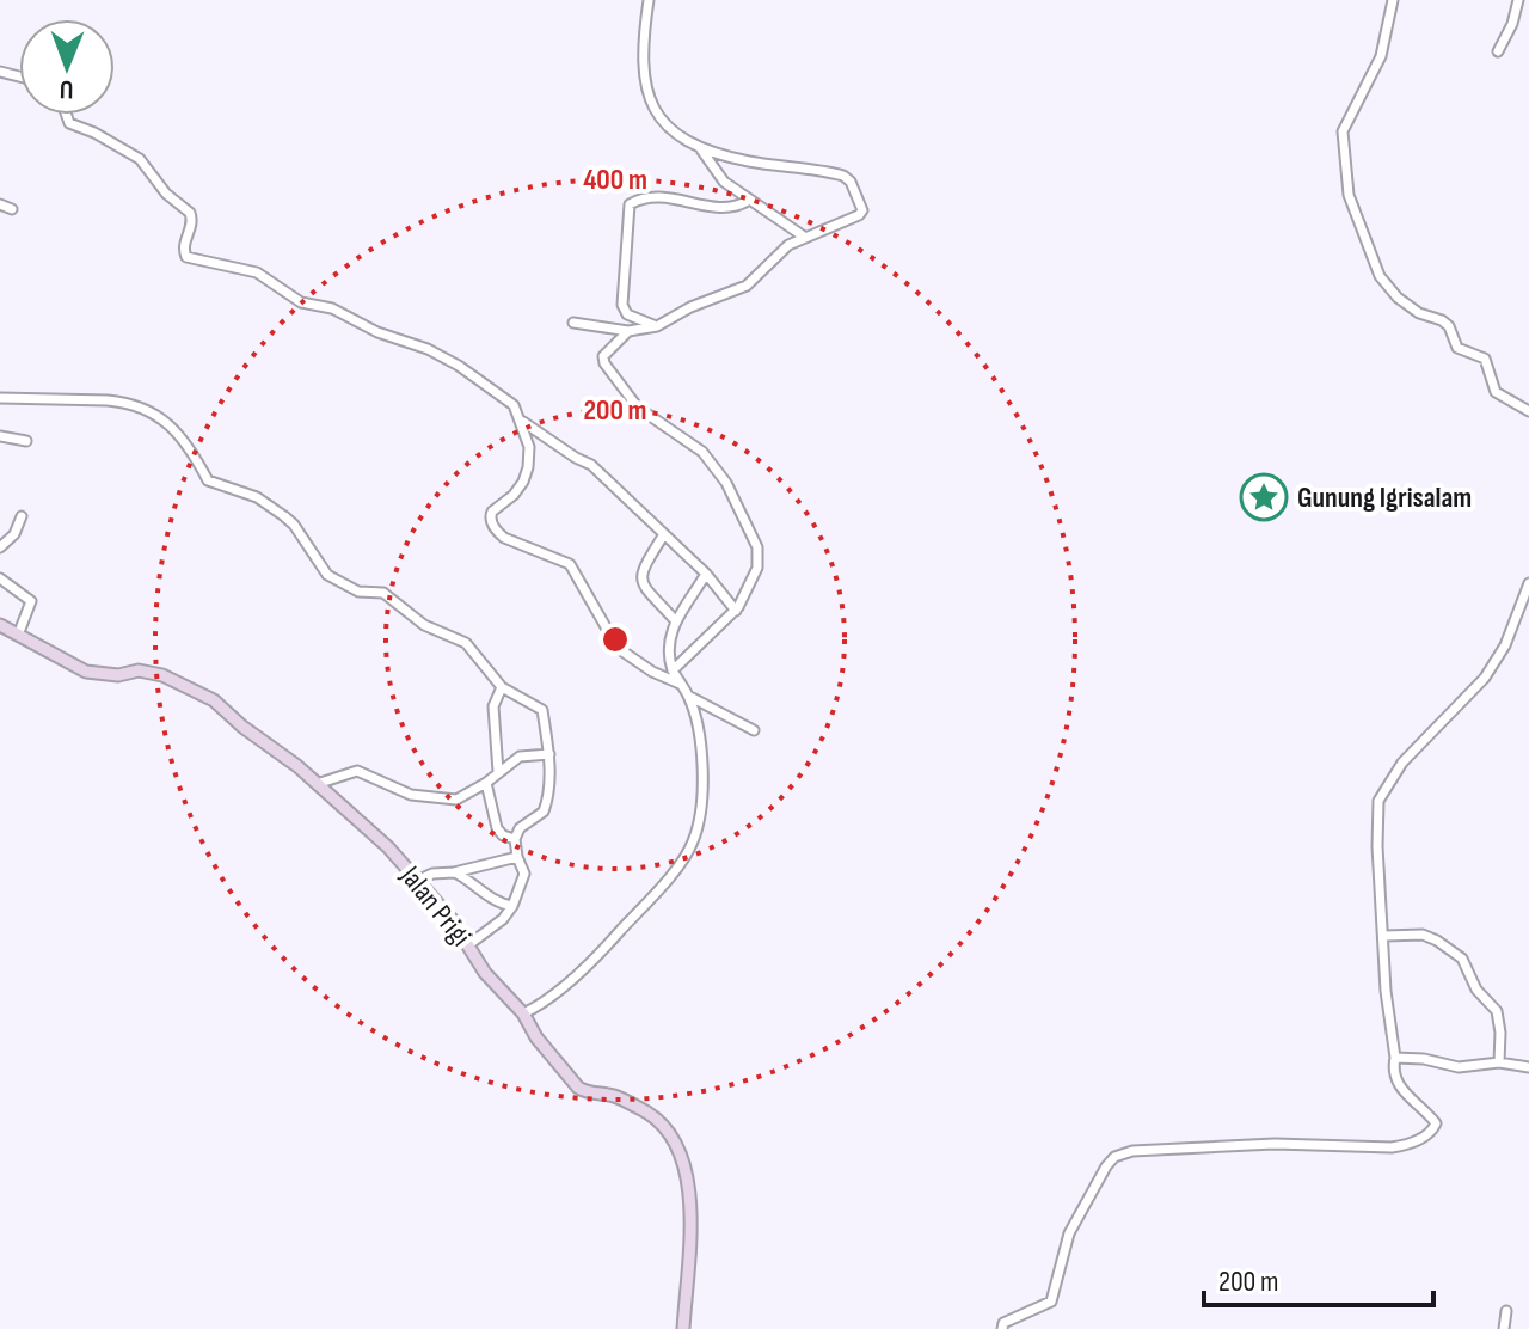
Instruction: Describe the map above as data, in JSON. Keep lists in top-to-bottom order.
{
  "streets": {
    "street": ["Jalan Prigi"]
  },
  "places": {
    "place": ["Gunung Igrisalam"]
  },
  "scale_bar": "200 m",
  "north": "bottom",
  "rings": ["400 m", "200 m"]
}
